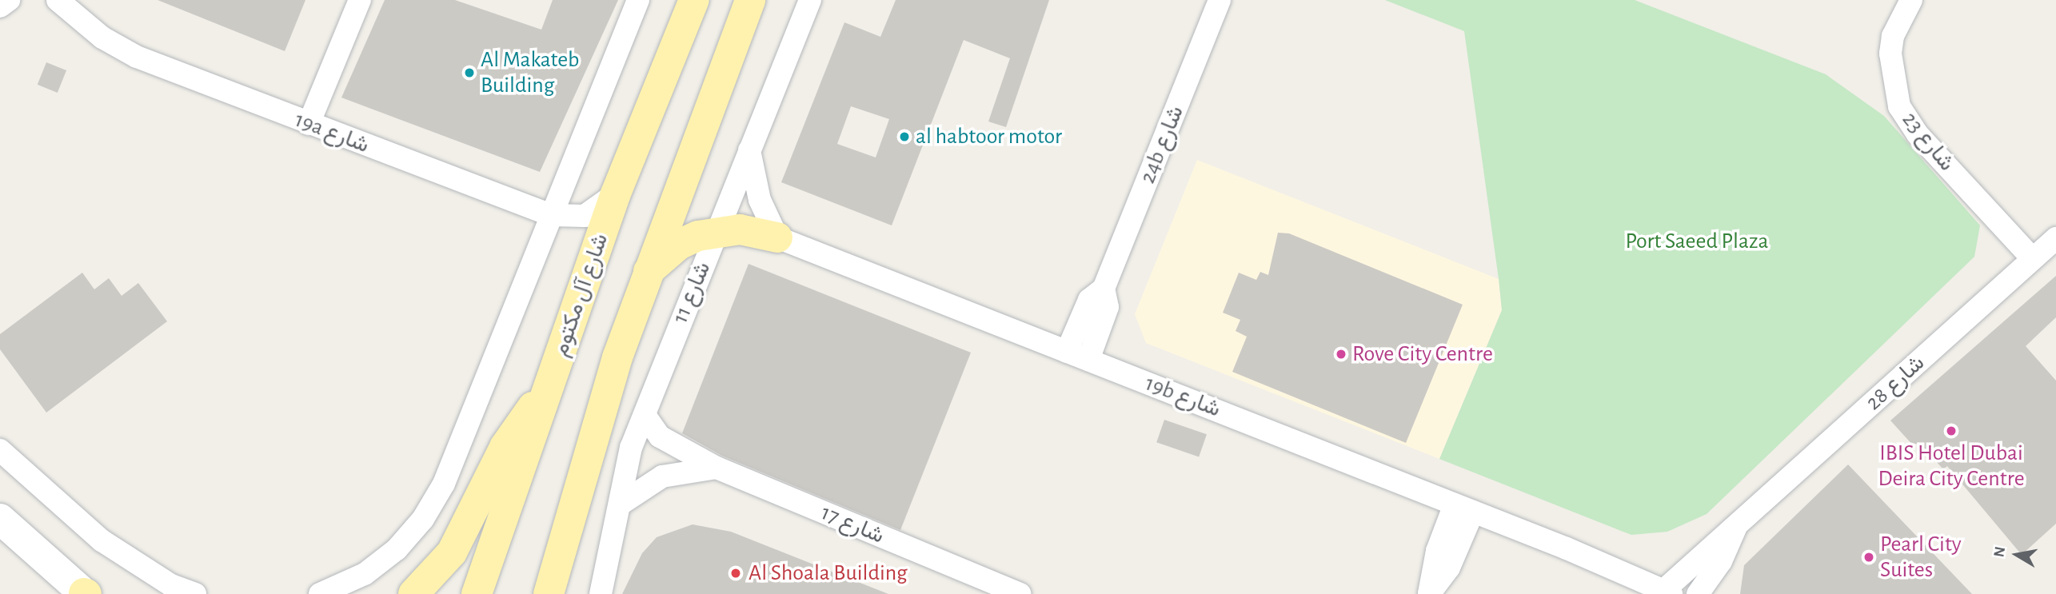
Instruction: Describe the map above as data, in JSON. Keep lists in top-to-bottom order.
{
  "streets": {
    "main road": ["شارع آل مكتوم"],
    "street": [
      "19a شارع",
      "شارع 23",
      "24b شارع",
      "شارع 11",
      "شارع 28",
      "19b شارع",
      "شارع 17"
    ]
  },
  "crossings": [
    ["19a شارع", "شارع آل مكتوم"],
    ["شارع 23", "شارع 28"],
    ["24b شارع", "19b شارع"],
    ["شارع 11", "شارع 17"],
    ["شارع 28", "19b شارع"]
  ],
  "parks": ["Port Saeed Plaza"],
  "places": [
    "Al Makateb Building",
    "al habtoor motor",
    "Rove City Centre",
    "IBIS Hotel Dubai Deira City Centre",
    "Pearl City Suites",
    "Al Shoala Building"
  ],
  "north": "left"
}
